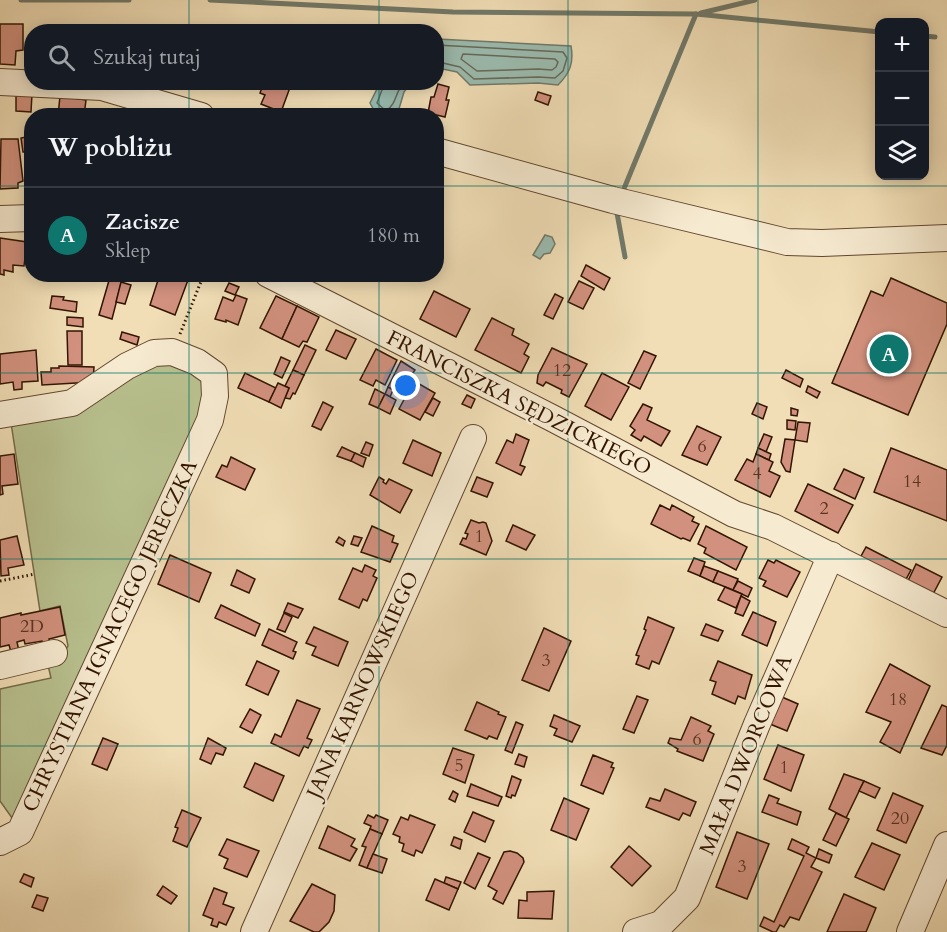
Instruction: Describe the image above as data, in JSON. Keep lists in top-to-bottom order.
{
  "streets": {
    "street": [
      "FRANCISZKA SĘDZICKIEGO",
      "CHRYSTIANA IGNACEGO JERECZKA",
      "JANA KARNOWSKIEGO",
      "MAŁA DWORCOWA"
    ]
  },
  "crossings": [
    ["FRANCISZKA SĘDZICKIEGO", "MAŁA DWORCOWA"]
  ],
  "house_numbers": [
    "12",
    "6",
    "4",
    "14",
    "2",
    "1",
    "2D",
    "3",
    "18",
    "6",
    "5",
    "1",
    "20",
    "3"
  ],
  "page": {
    "map_buttons": ["+", "−"],
    "search": "Szukaj tutaj",
    "heading": "W pobliżu",
    "list": [
      {
        "mark": "A",
        "name": "Zacisze",
        "note": "Sklep",
        "value": "180 m"
      }
    ],
    "pins": "A"
  }
}
